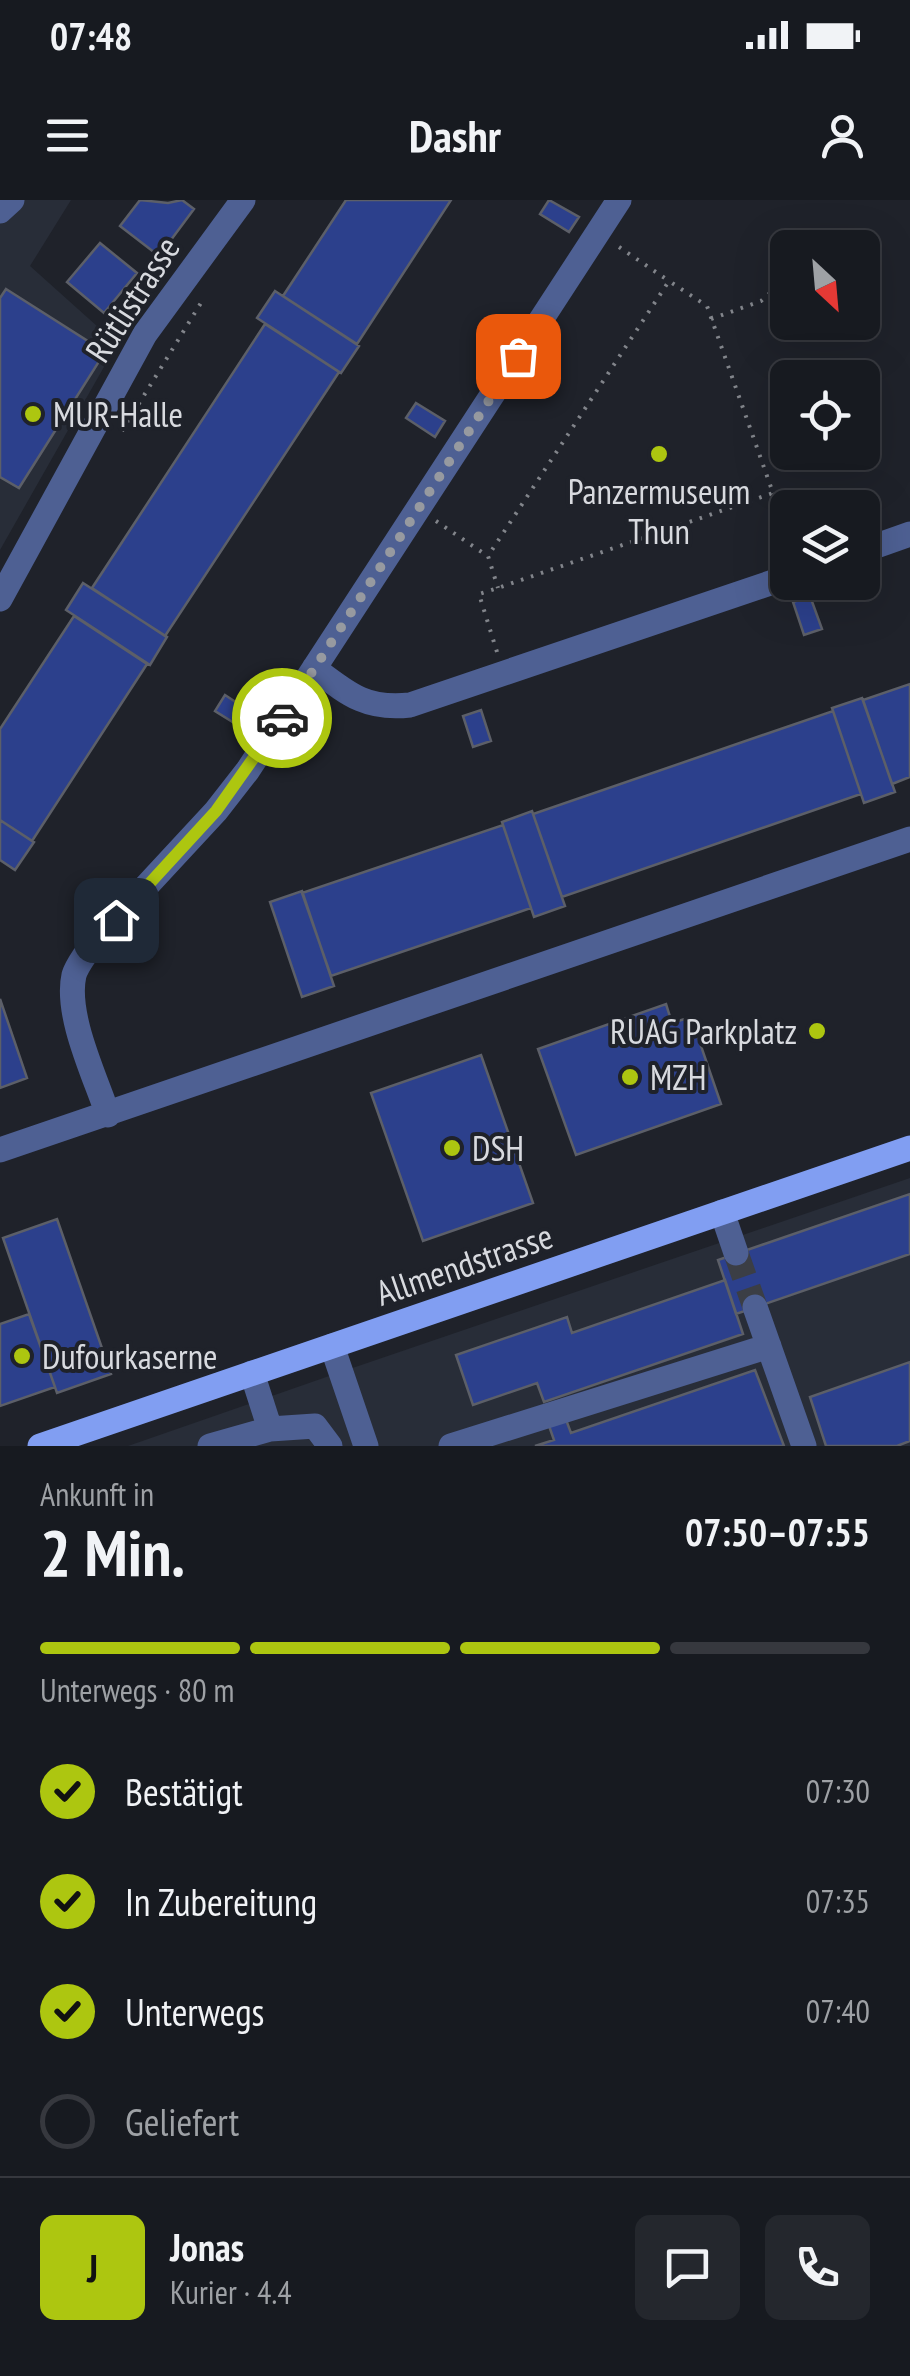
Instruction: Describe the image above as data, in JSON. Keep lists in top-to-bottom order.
{
  "streets": {
    "main road": ["Allmendstrasse"],
    "street": ["Rütlistrasse"]
  },
  "places": [
    "MUR-Halle",
    "Panzermuseum Thun",
    "RUAG Parkplatz",
    "MZH",
    "DSH",
    "Dufourkaserne"
  ],
  "north": "bottom right",
  "page": {
    "status": "07:48",
    "header": "Dashr",
    "heading": ["2 Min.", "Ankunft in", "07:50–07:55"],
    "panel": ["Jonas", "Kurier · 4.4"],
    "bar": "Unterwegs · 80 m",
    "list": [
      ["Bestätigt", "07:30"],
      ["In Zubereitung", "07:35"],
      ["Unterwegs", "07:40"],
      "Geliefert"
    ],
    "round": "J"
  }
}
